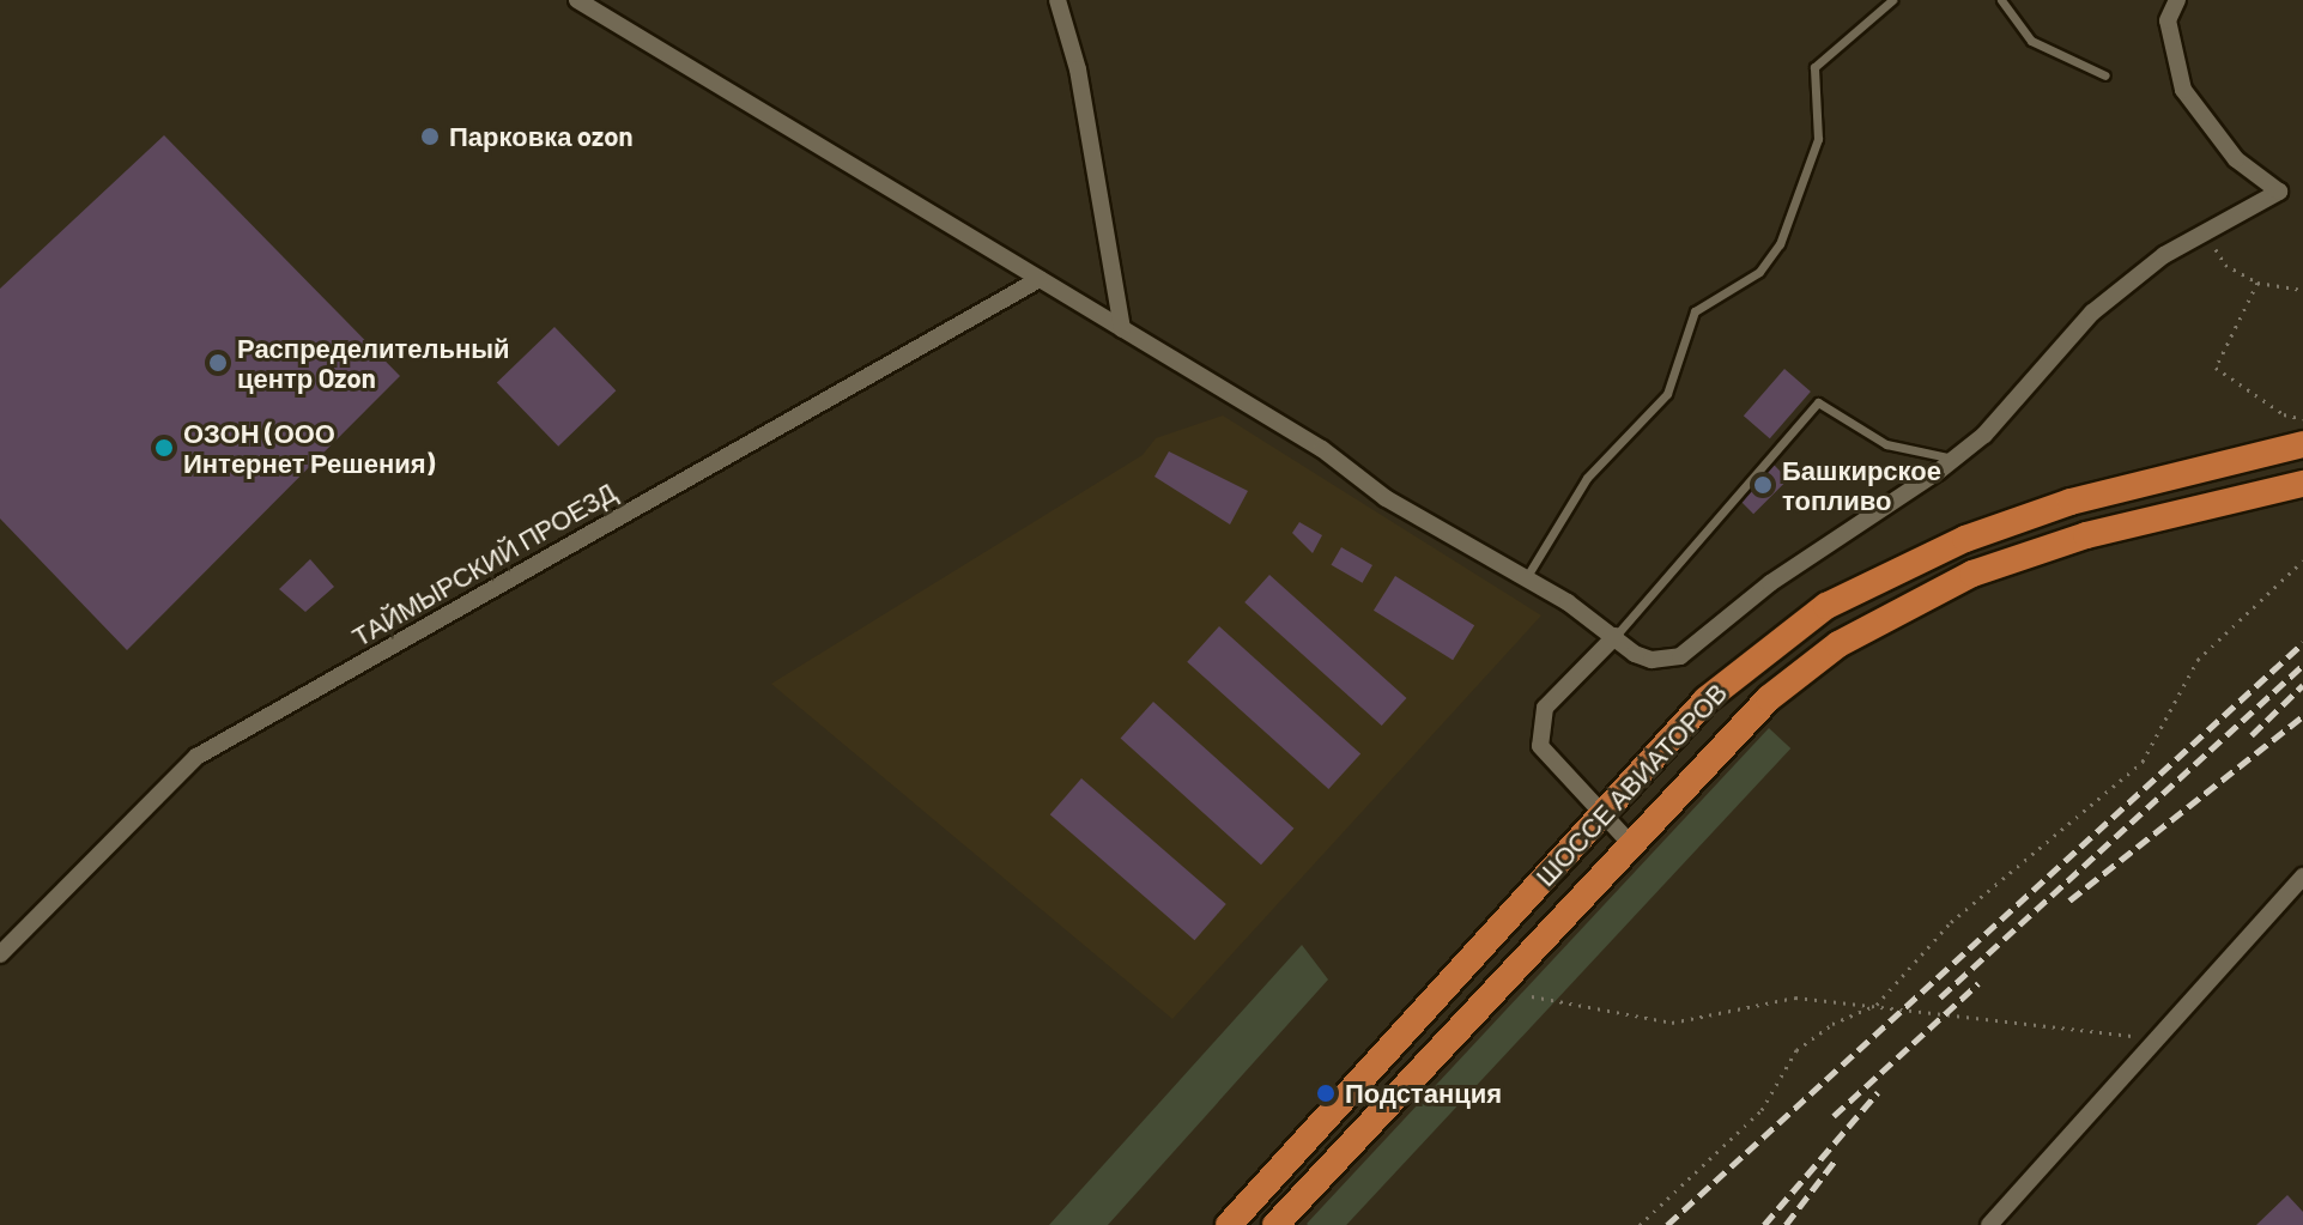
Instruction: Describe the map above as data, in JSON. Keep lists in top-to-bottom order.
{
  "streets": {
    "main road": ["ШОССЕ АВИАТОРОВ"],
    "street": ["ТАЙМЫРСКИЙ ПРОЕЗД"]
  },
  "places": [
    "Парковка ozon",
    "Распределительный центр Ozon",
    "ОЗОН (ООО Интернет Решения)",
    "Башкирское топливо",
    "Подстанция"
  ]
}
